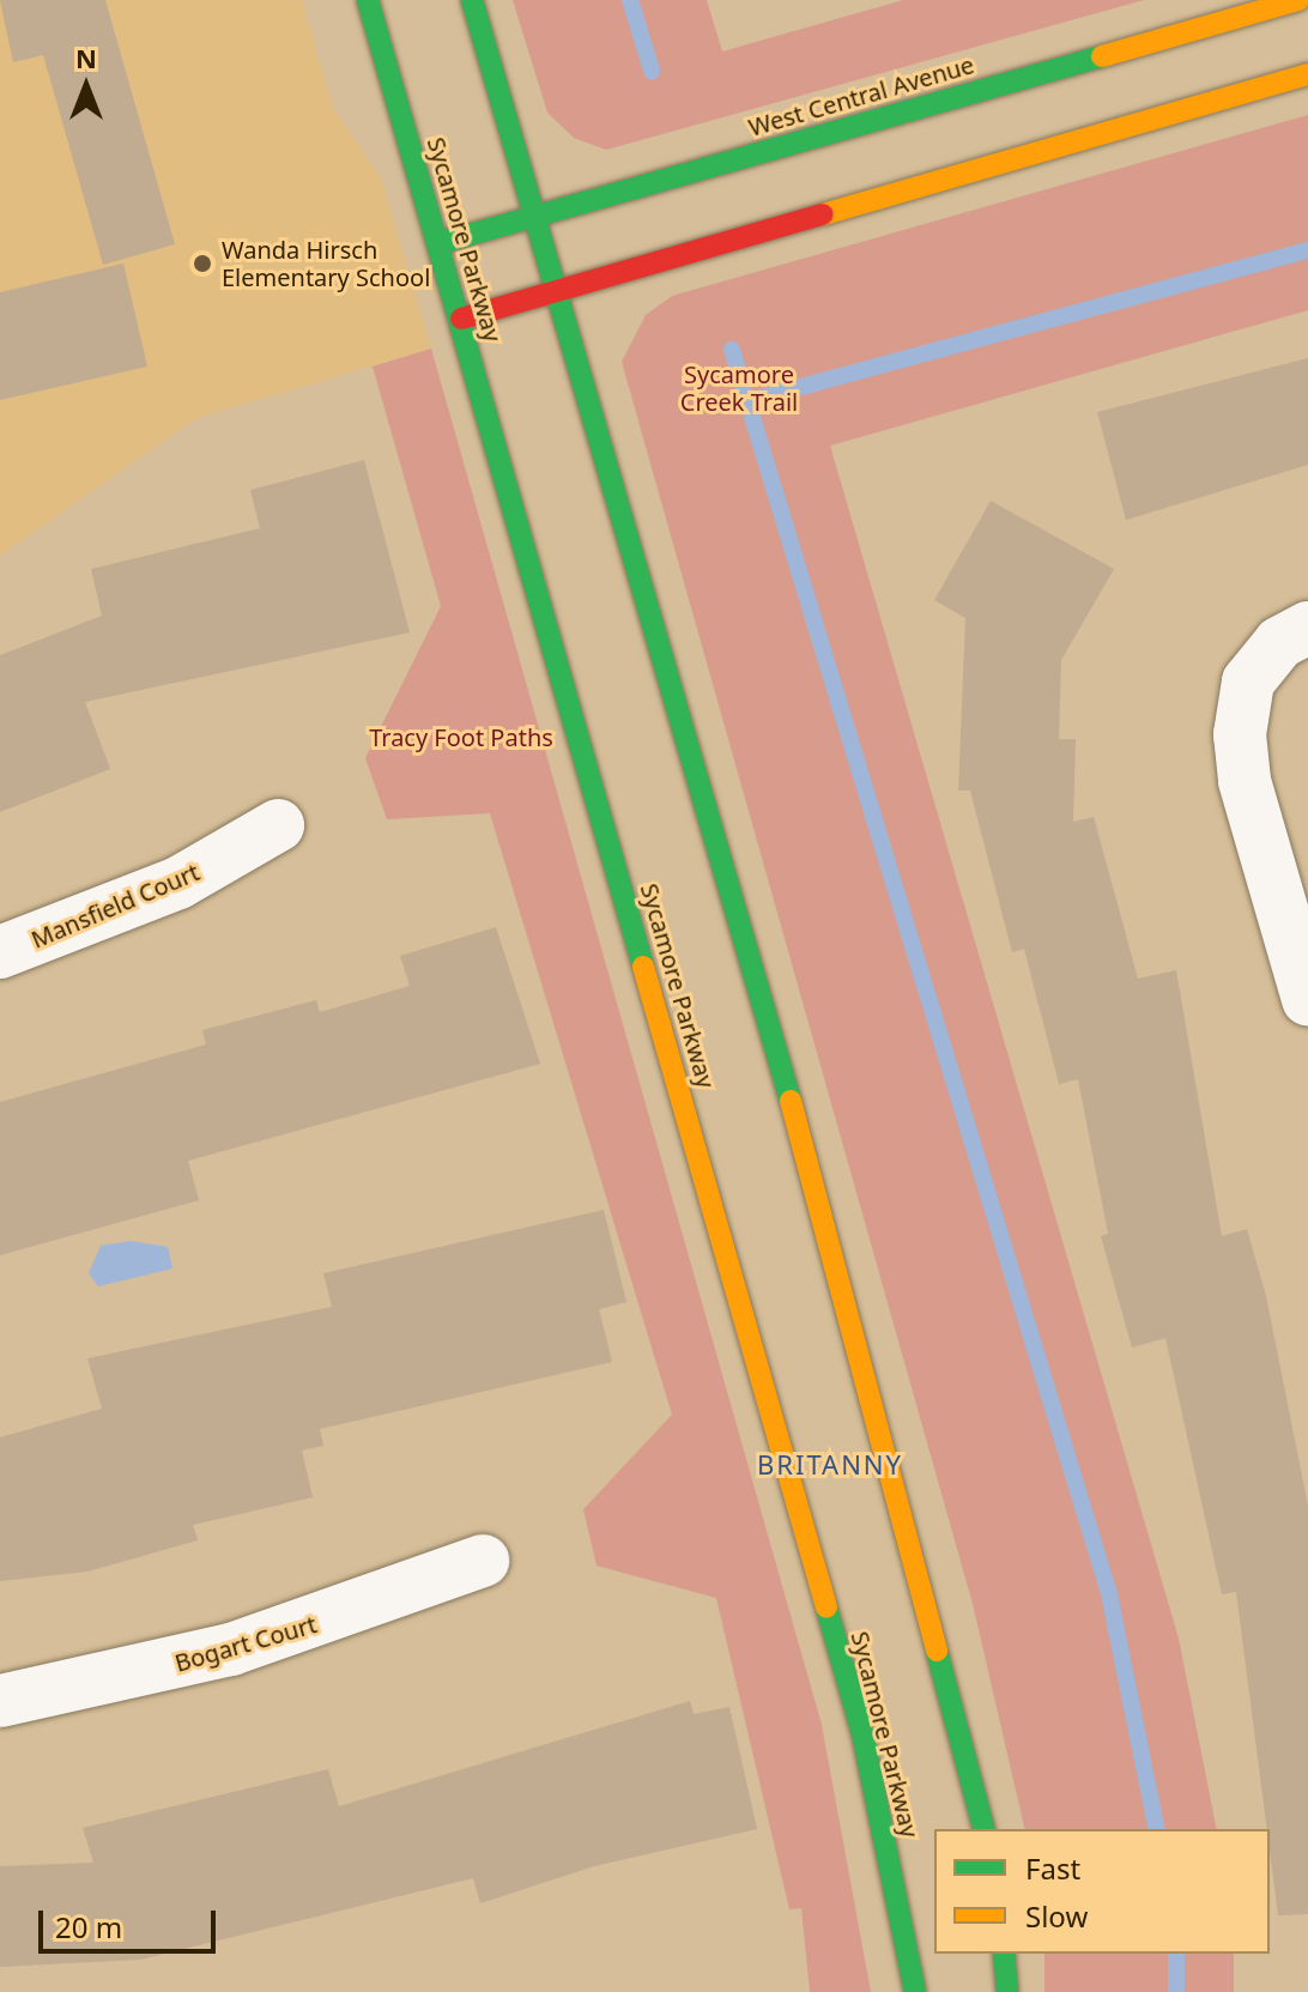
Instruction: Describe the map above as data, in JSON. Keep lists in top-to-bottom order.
{
  "streets": {
    "main road": ["West Central Avenue", "Sycamore Parkway"],
    "street": ["Mansfield Court", "Bogart Court"]
  },
  "crossings": [
    ["West Central Avenue", "Sycamore Parkway"]
  ],
  "districts": ["BRITANNY"],
  "parks": ["Sycamore Creek Trail", "Tracy Foot Paths"],
  "places": ["Wanda Hirsch Elementary School"],
  "legend": ["Fast", "Slow"],
  "scale_bar": "20 m",
  "north": "top"
}
